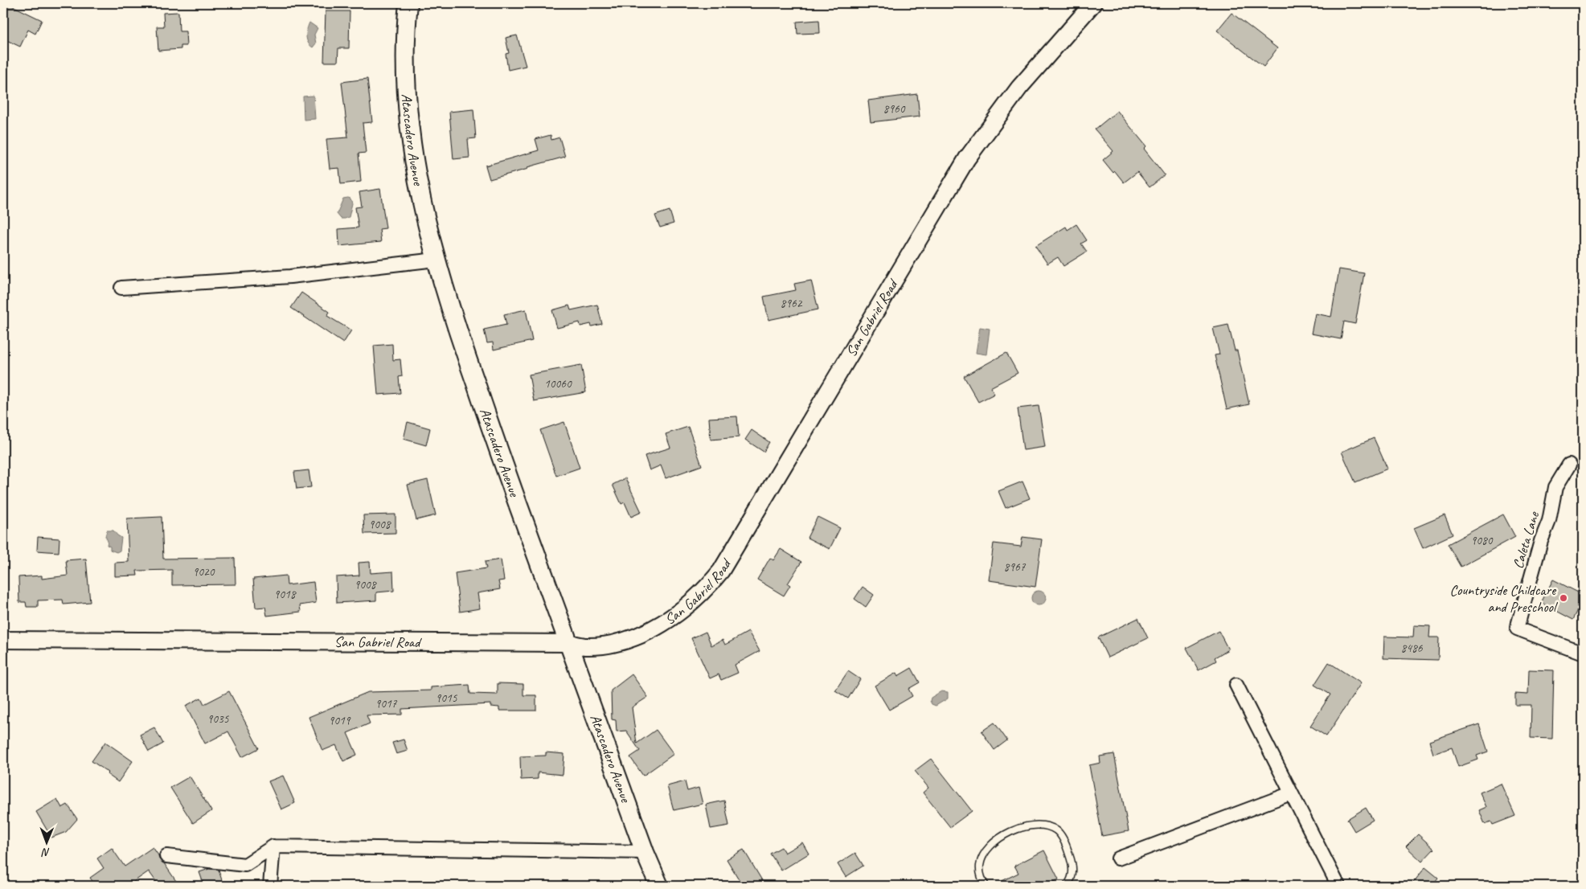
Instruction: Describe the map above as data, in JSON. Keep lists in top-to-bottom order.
{
  "streets": {
    "main road": ["Atascadero Avenue"],
    "street": ["San Gabriel Road", "Caleta Lane"]
  },
  "crossings": [
    ["Atascadero Avenue", "San Gabriel Road"]
  ],
  "places": ["Countryside Childcare and Preschool"],
  "house_numbers": [
    "8960",
    "8962",
    "10060",
    "9008",
    "9080",
    "8967",
    "9020",
    "9008",
    "9018",
    "8486",
    "9015",
    "9017",
    "9035",
    "9019"
  ],
  "north": "bottom"
}
